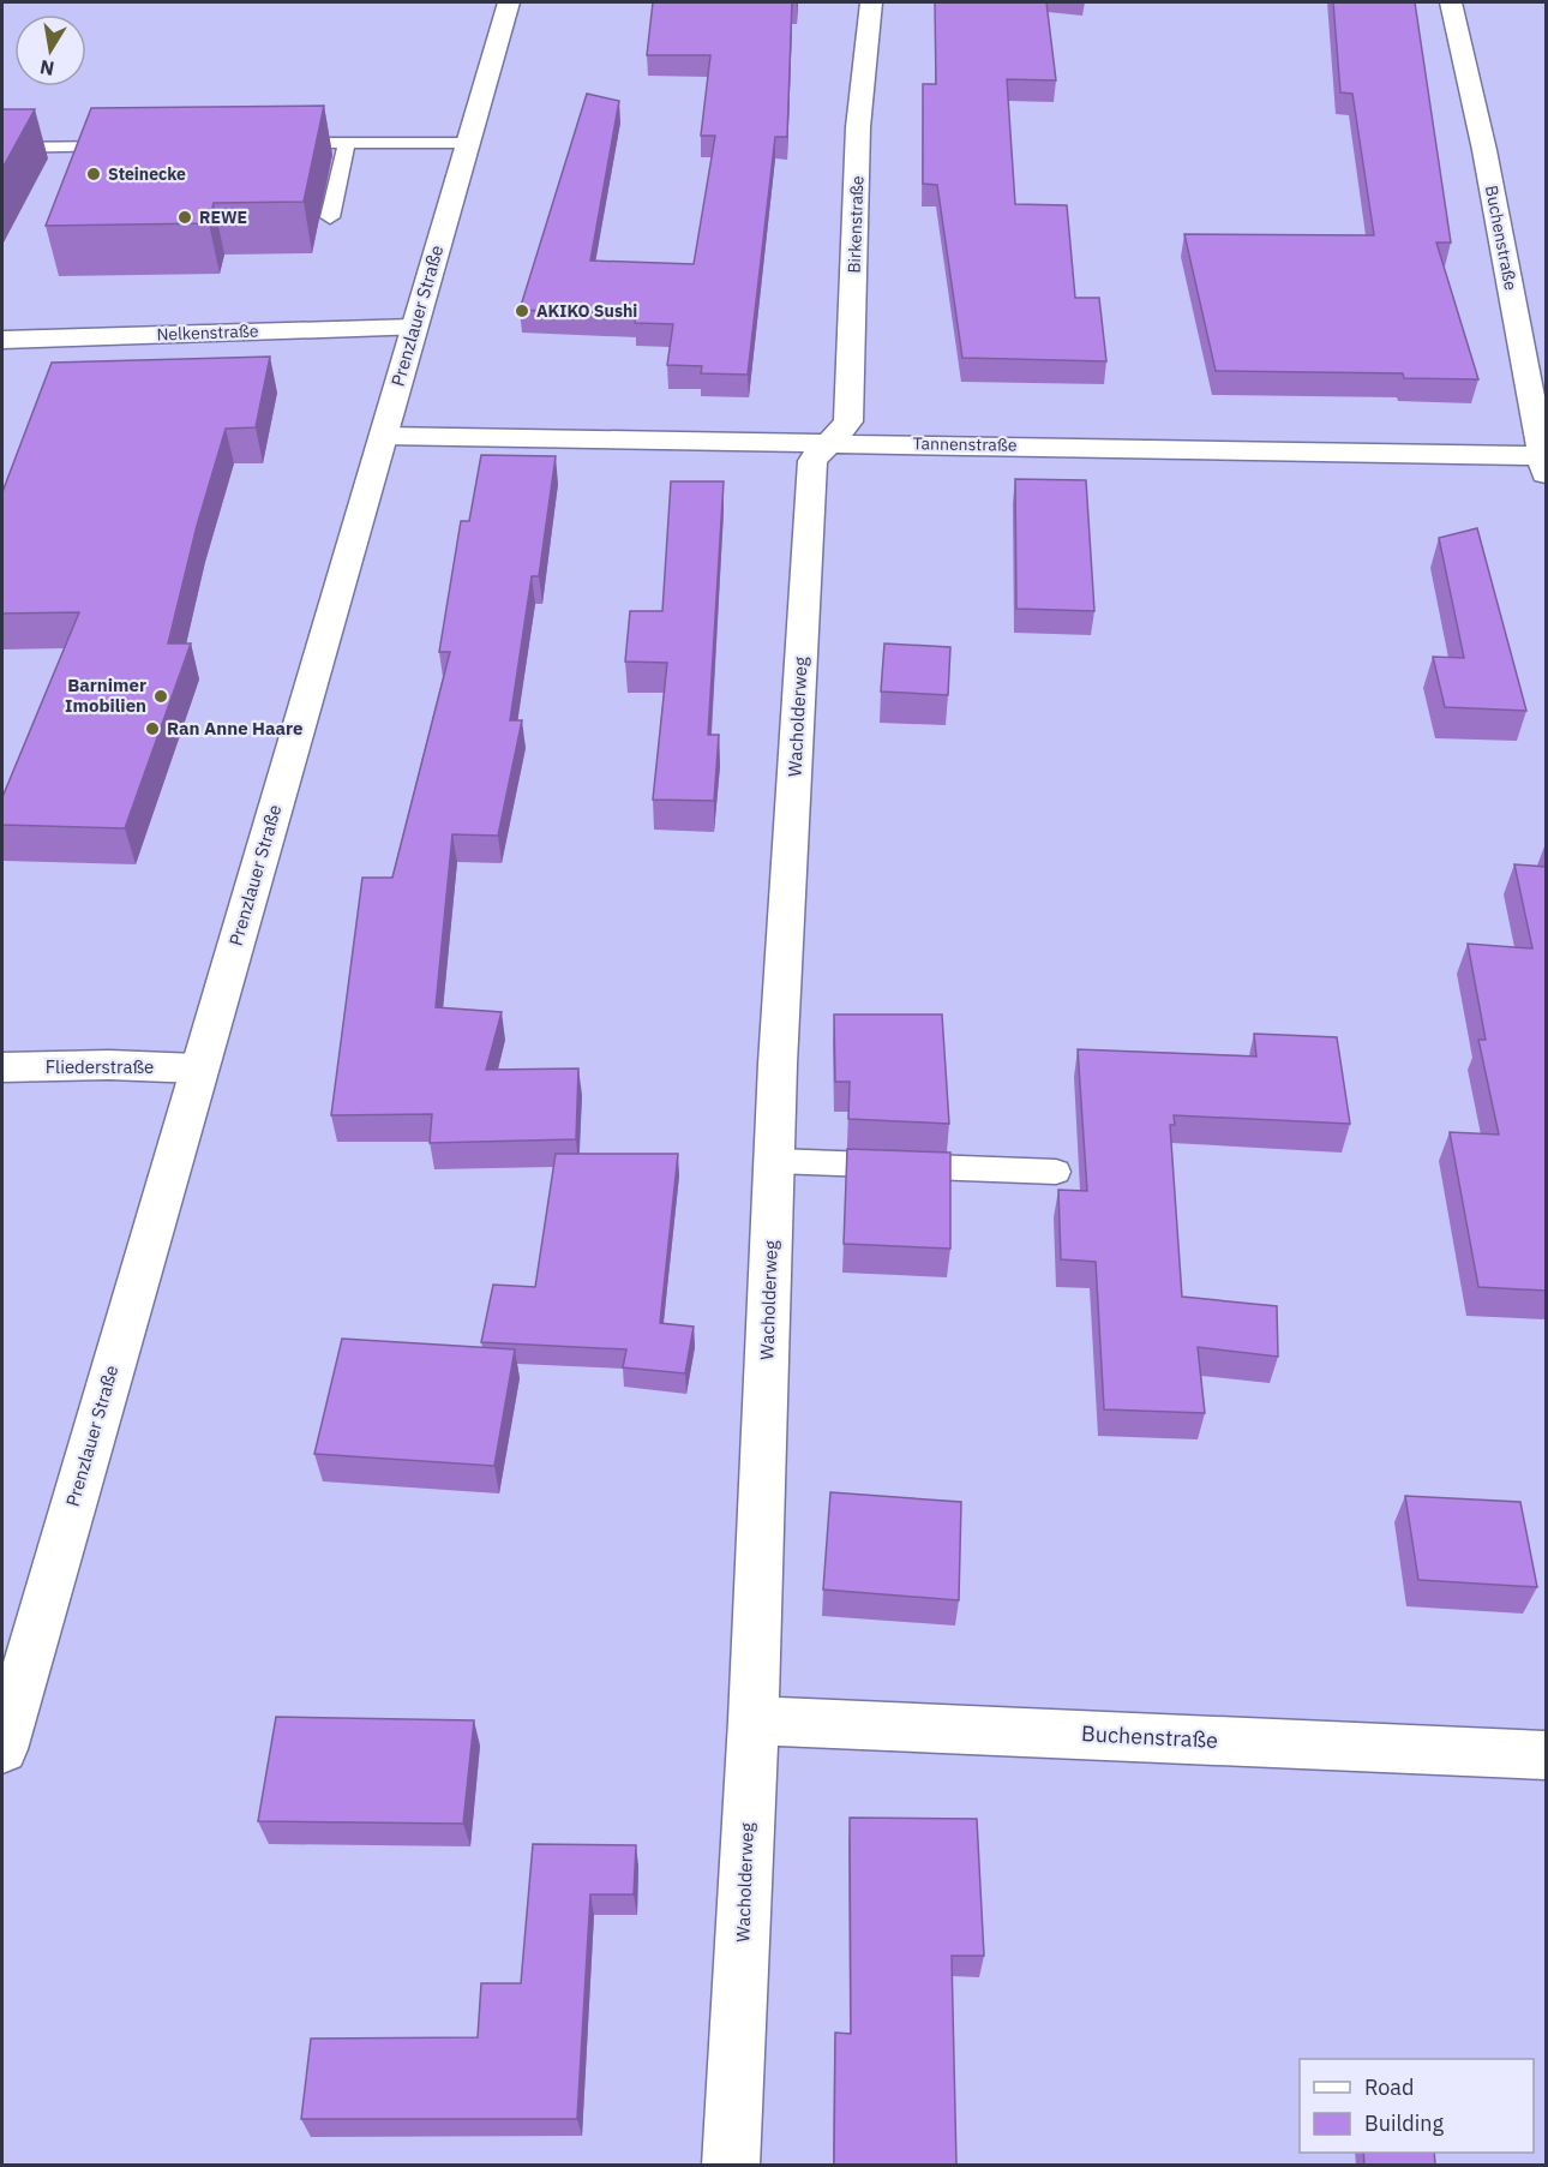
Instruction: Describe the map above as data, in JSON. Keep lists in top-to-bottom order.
{
  "streets": {
    "street": [
      "Birkenstraße",
      "Buchenstraße",
      "Prenzlauer Straße",
      "Nelkenstraße",
      "Tannenstraße",
      "Wacholderweg",
      "Fliederstraße"
    ]
  },
  "crossings": [
    ["Birkenstraße", "Tannenstraße"],
    ["Birkenstraße", "Wacholderweg"],
    ["Buchenstraße", "Tannenstraße"],
    ["Buchenstraße", "Wacholderweg"],
    ["Prenzlauer Straße", "Nelkenstraße"],
    ["Prenzlauer Straße", "Tannenstraße"],
    ["Prenzlauer Straße", "Fliederstraße"],
    ["Tannenstraße", "Wacholderweg"]
  ],
  "places": [
    "Steinecke",
    "REWE",
    "AKIKO Sushi",
    "Barnimer Imobilien",
    "Ran Anne Haare"
  ],
  "legend": ["Road", "Building"],
  "north": "bottom"
}
